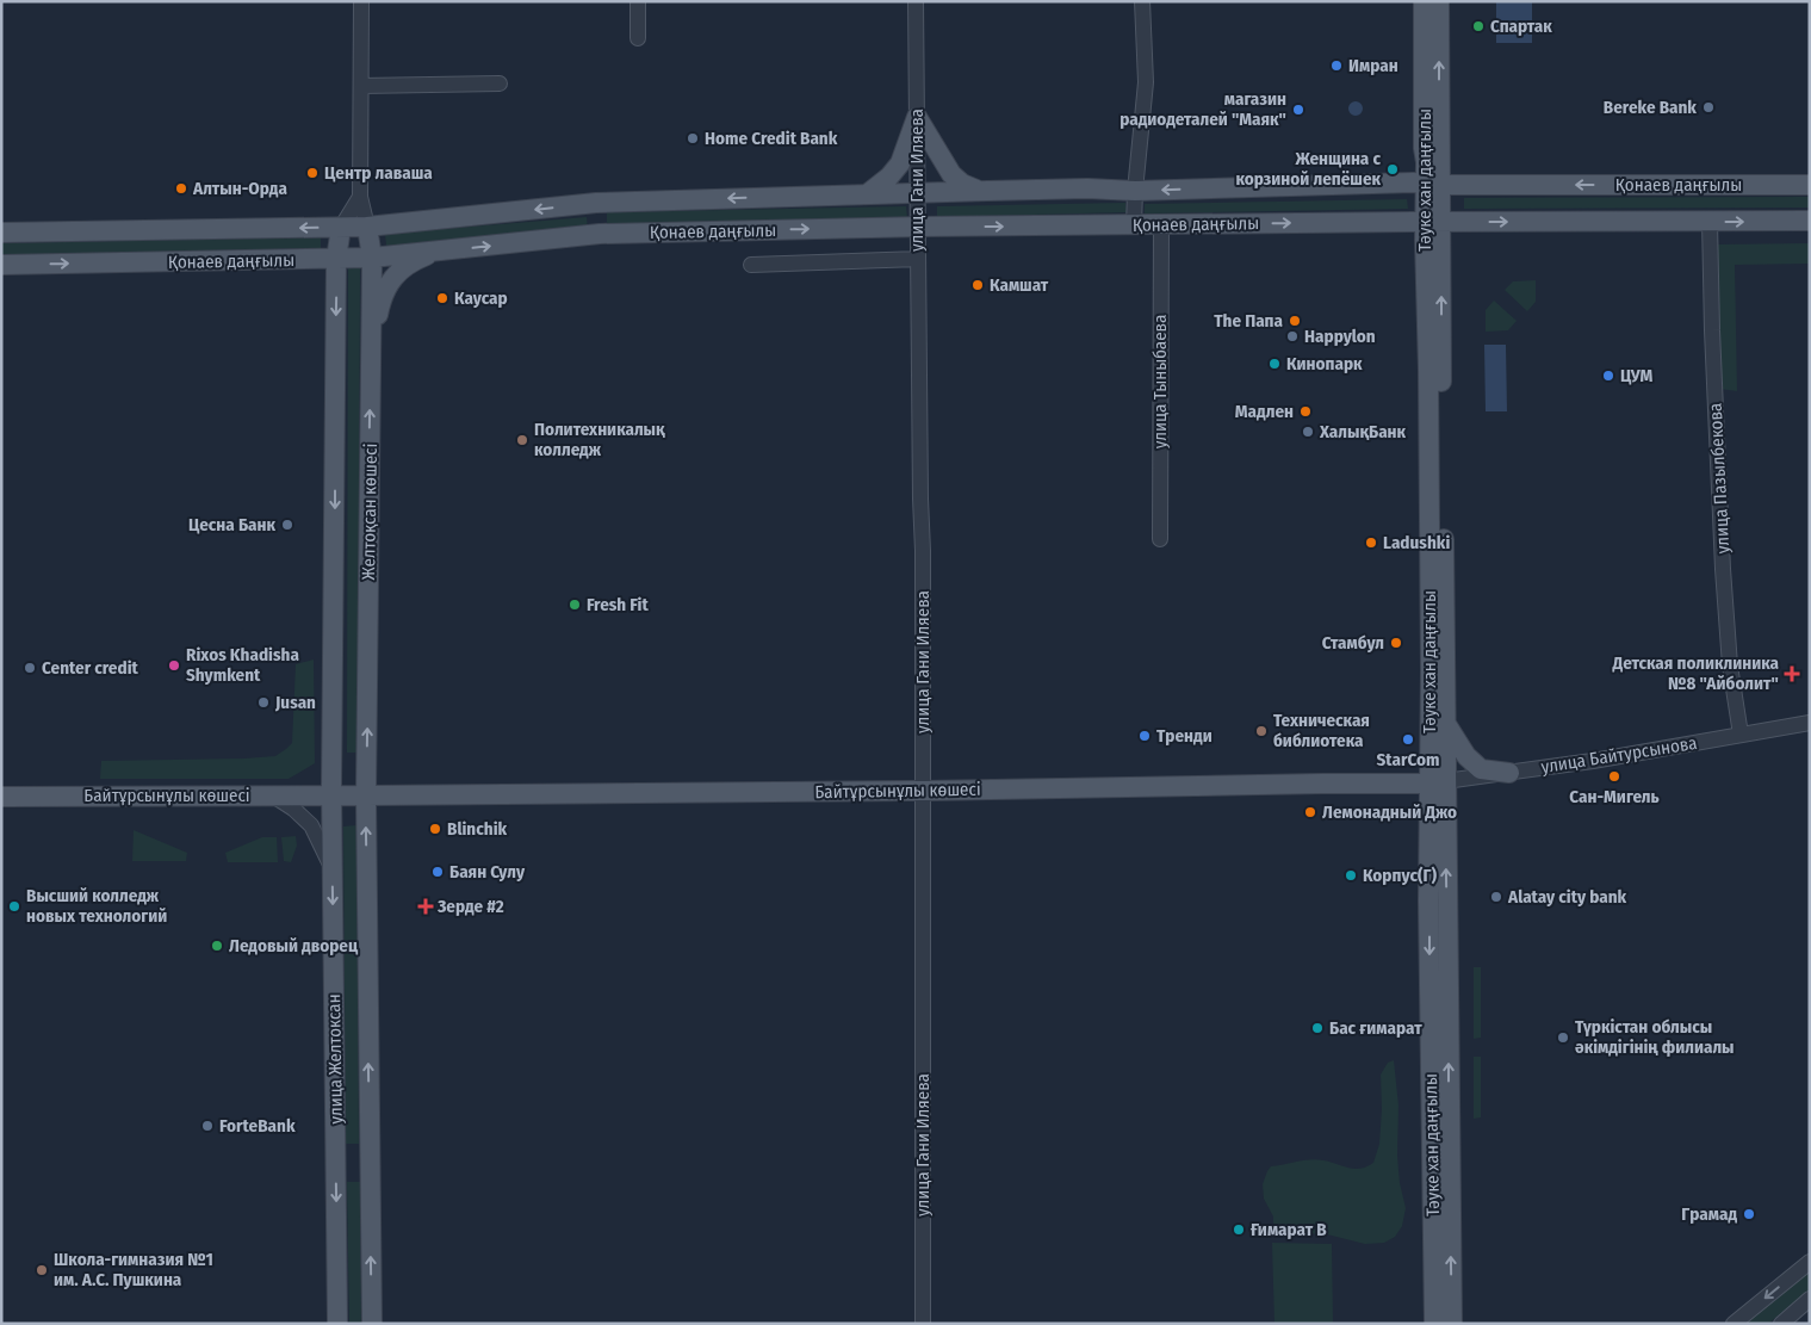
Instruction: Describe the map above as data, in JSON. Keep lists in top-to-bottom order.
{
  "streets": {
    "main road": [
      "Тәуке хан даңғылы",
      "Қонаев даңғылы",
      "Желтоқсан көшесі",
      "Байтұрсынұлы көшесі",
      "улица Желтоксан"
    ],
    "street": [
      "улица Гани Иляева",
      "улица Тыныбаева",
      "улица Пазылбекова",
      "улица Байтурсынова"
    ]
  },
  "crossings": [
    ["улица Гани Иляева", "Қонаев даңғылы"],
    ["улица Гани Иляева", "Байтұрсынұлы көшесі"],
    ["Тәуке хан даңғылы", "Қонаев даңғылы"],
    ["Тәуке хан даңғылы", "улица Байтурсынова"],
    ["Тәуке хан даңғылы", "Байтұрсынұлы көшесі"],
    ["Қонаев даңғылы", "улица Тыныбаева"],
    ["Қонаев даңғылы", "улица Пазылбекова"],
    ["Қонаев даңғылы", "Желтоқсан көшесі"],
    ["улица Пазылбекова", "улица Байтурсынова"],
    ["Желтоқсан көшесі", "Байтұрсынұлы көшесі"],
    ["Желтоқсан көшесі", "улица Желтоксан"],
    ["улица Байтурсынова", "Байтұрсынұлы көшесі"],
    ["Байтұрсынұлы көшесі", "улица Желтоксан"]
  ],
  "places": {
    "other": [
      "Спартак",
      "Имран",
      "Bereke Bank",
      "магазин радиодеталей \"Маяк\"",
      "Home Credit Bank",
      "Женщина с корзиной лепёшек",
      "Центр лаваша",
      "Алтын-Орда",
      "Камшат",
      "Каусар",
      "The Папа",
      "Happylon",
      "Кинопарк",
      "ЦУМ",
      "Мадлен",
      "ХалықБанк",
      "Политехникалық колледж",
      "Цесна Банк",
      "Ladushki",
      "Fresh Fit",
      "Стамбул",
      "Rixos Khadisha Shymkent",
      "Center credit",
      "Jusan",
      "Техническая библиотека",
      "Тренди",
      "StarCom",
      "Сан-Мигель",
      "Лемонадный Джо",
      "Blinchik",
      "Баян Сулу",
      "Корпус(Г)",
      "Alatay city bank",
      "Высший колледж новых технологий",
      "Ледовый дворец",
      "Бас ғимарат",
      "Түркістан облысы әкімдігінің филиалы",
      "ForteBank",
      "Грамад",
      "Ғимарат В",
      "Школа-гимназия №1 им. А.С. Пушкина"
    ],
    "health": ["Детская поликлиника №8 \"Айболит\"", "Зерде #2"]
  }
}
